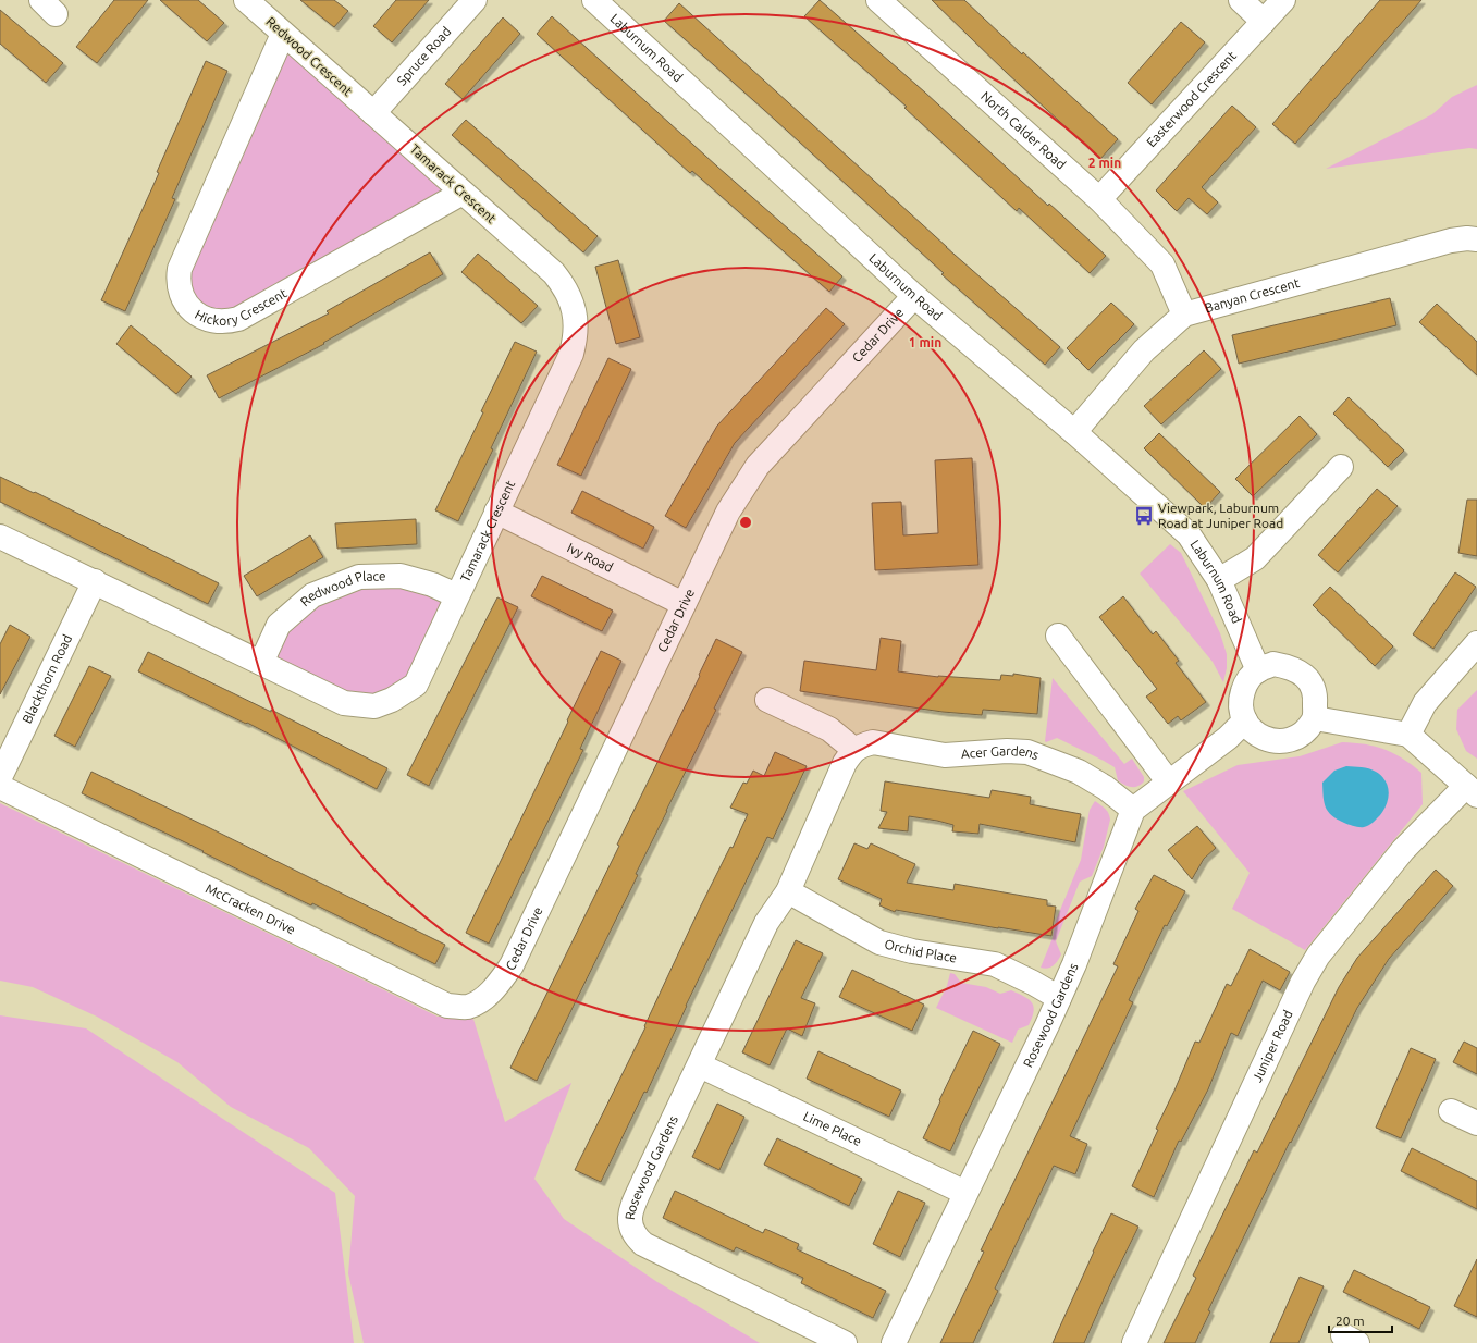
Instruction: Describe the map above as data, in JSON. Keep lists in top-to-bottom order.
{
  "streets": {
    "street": [
      "Laburnum Road",
      "Redwood Crescent",
      "Spruce Road",
      "Easterwood Crescent",
      "North Calder Road",
      "Tamarack Crescent",
      "Banyan Crescent",
      "Hickory Crescent",
      "Cedar Drive",
      "Ivy Road",
      "Redwood Place",
      "Blackthorn Road",
      "Acer Gardens",
      "McCracken Drive",
      "Orchid Place",
      "Rosewood Gardens",
      "Juniper Road",
      "Lime Place"
    ]
  },
  "crossings": [
    ["Laburnum Road", "Banyan Crescent"],
    ["Laburnum Road", "Cedar Drive"],
    ["Redwood Crescent", "Spruce Road"],
    ["Redwood Crescent", "Tamarack Crescent"],
    ["Redwood Crescent", "Hickory Crescent"],
    ["Spruce Road", "Tamarack Crescent"],
    ["Easterwood Crescent", "North Calder Road"],
    ["North Calder Road", "Banyan Crescent"],
    ["Tamarack Crescent", "Hickory Crescent"],
    ["Tamarack Crescent", "Ivy Road"],
    ["Tamarack Crescent", "Redwood Place"],
    ["Tamarack Crescent", "Blackthorn Road"],
    ["Cedar Drive", "Ivy Road"],
    ["Cedar Drive", "McCracken Drive"],
    ["Acer Gardens", "Rosewood Gardens"],
    ["Orchid Place", "Rosewood Gardens"],
    ["Rosewood Gardens", "Lime Place"]
  ],
  "places": {
    "bus stop": ["Viewpark, Laburnum Road at Juniper Road"]
  },
  "scale_bar": "20 m",
  "rings": ["2 min", "1 min"]
}
